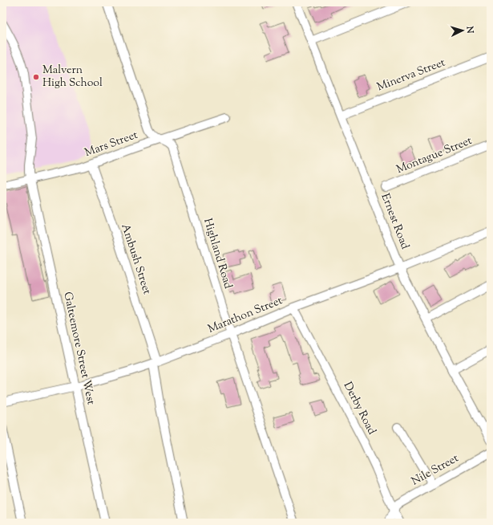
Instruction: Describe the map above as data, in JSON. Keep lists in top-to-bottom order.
{
  "streets": {
    "street": [
      "Minerva Street",
      "Mars Street",
      "Montague Street",
      "Ernest Road",
      "Highland Road",
      "Ambush Street",
      "Marathon Street",
      "Galteemore Street West",
      "Derby Road",
      "Nile Street"
    ]
  },
  "crossings": [
    ["Minerva Street", "Ernest Road"],
    ["Mars Street", "Highland Road"],
    ["Mars Street", "Ambush Street"],
    ["Mars Street", "Galteemore Street West"],
    ["Ernest Road", "Marathon Street"],
    ["Highland Road", "Marathon Street"],
    ["Ambush Street", "Marathon Street"],
    ["Marathon Street", "Galteemore Street West"],
    ["Marathon Street", "Derby Road"],
    ["Derby Road", "Nile Street"]
  ],
  "places": ["Malvern High School"],
  "north": "right"
}
